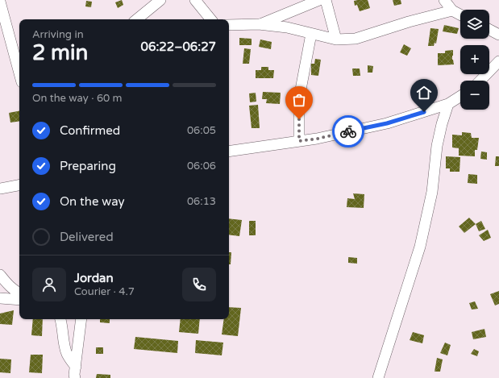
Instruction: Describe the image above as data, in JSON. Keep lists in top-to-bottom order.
{
  "page": {
    "map_buttons": ["+", "−"],
    "heading": ["2 min", "Arriving in", "06:22–06:27"],
    "panel": ["Jordan", "Courier · 4.7"],
    "bar": "On the way · 60 m",
    "list": [
      ["Confirmed", "06:05"],
      ["Preparing", "06:06"],
      ["On the way", "06:13"],
      "Delivered"
    ]
  }
}
